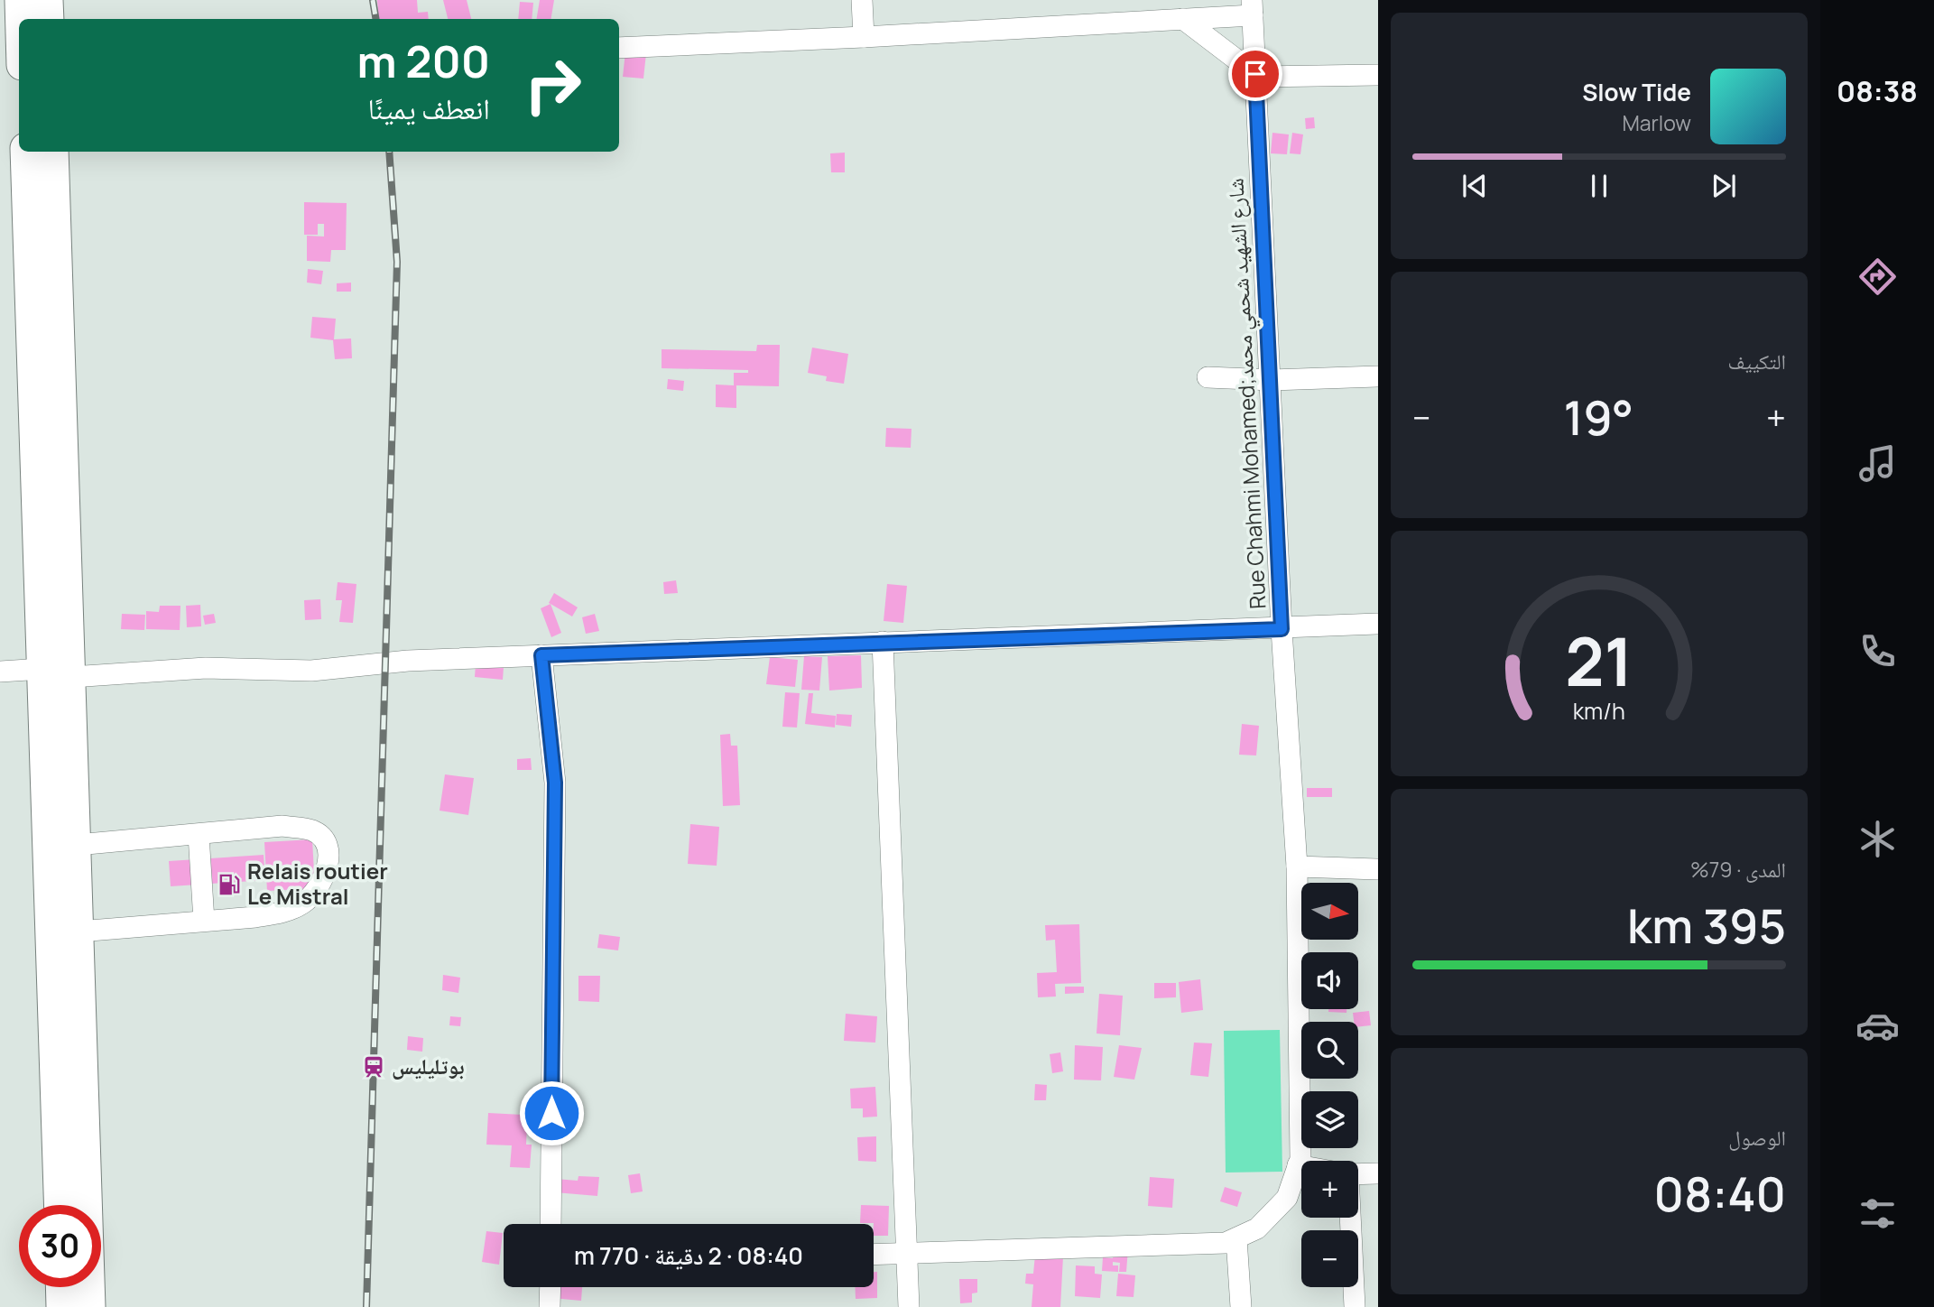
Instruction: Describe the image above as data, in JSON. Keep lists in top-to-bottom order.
{
  "streets": {
    "street": ["Rue Chahmi Mohamed;شارع الشهيد شحمي محمد"]
  },
  "places": {
    "fuel station": ["Relais routier Le Mistral"],
    "station": ["بوتليليس"]
  },
  "north": "right",
  "page": {
    "tabs": "08:38",
    "turn": ["200 m", "انعطف يمينًا"],
    "song": ["Slow Tide", "Marlow"],
    "tile": [
      "التكييف",
      ["المدى · 79%", "395 km"],
      ["الوصول", "08:40"]
    ],
    "heat": ["−", "19°", "+"],
    "map_buttons": ["+", "−"],
    "limit": "30",
    "trip": "08:40 · 2 دقيقة · 770 m",
    "gauge": ["21", "km/h"]
  }
}
